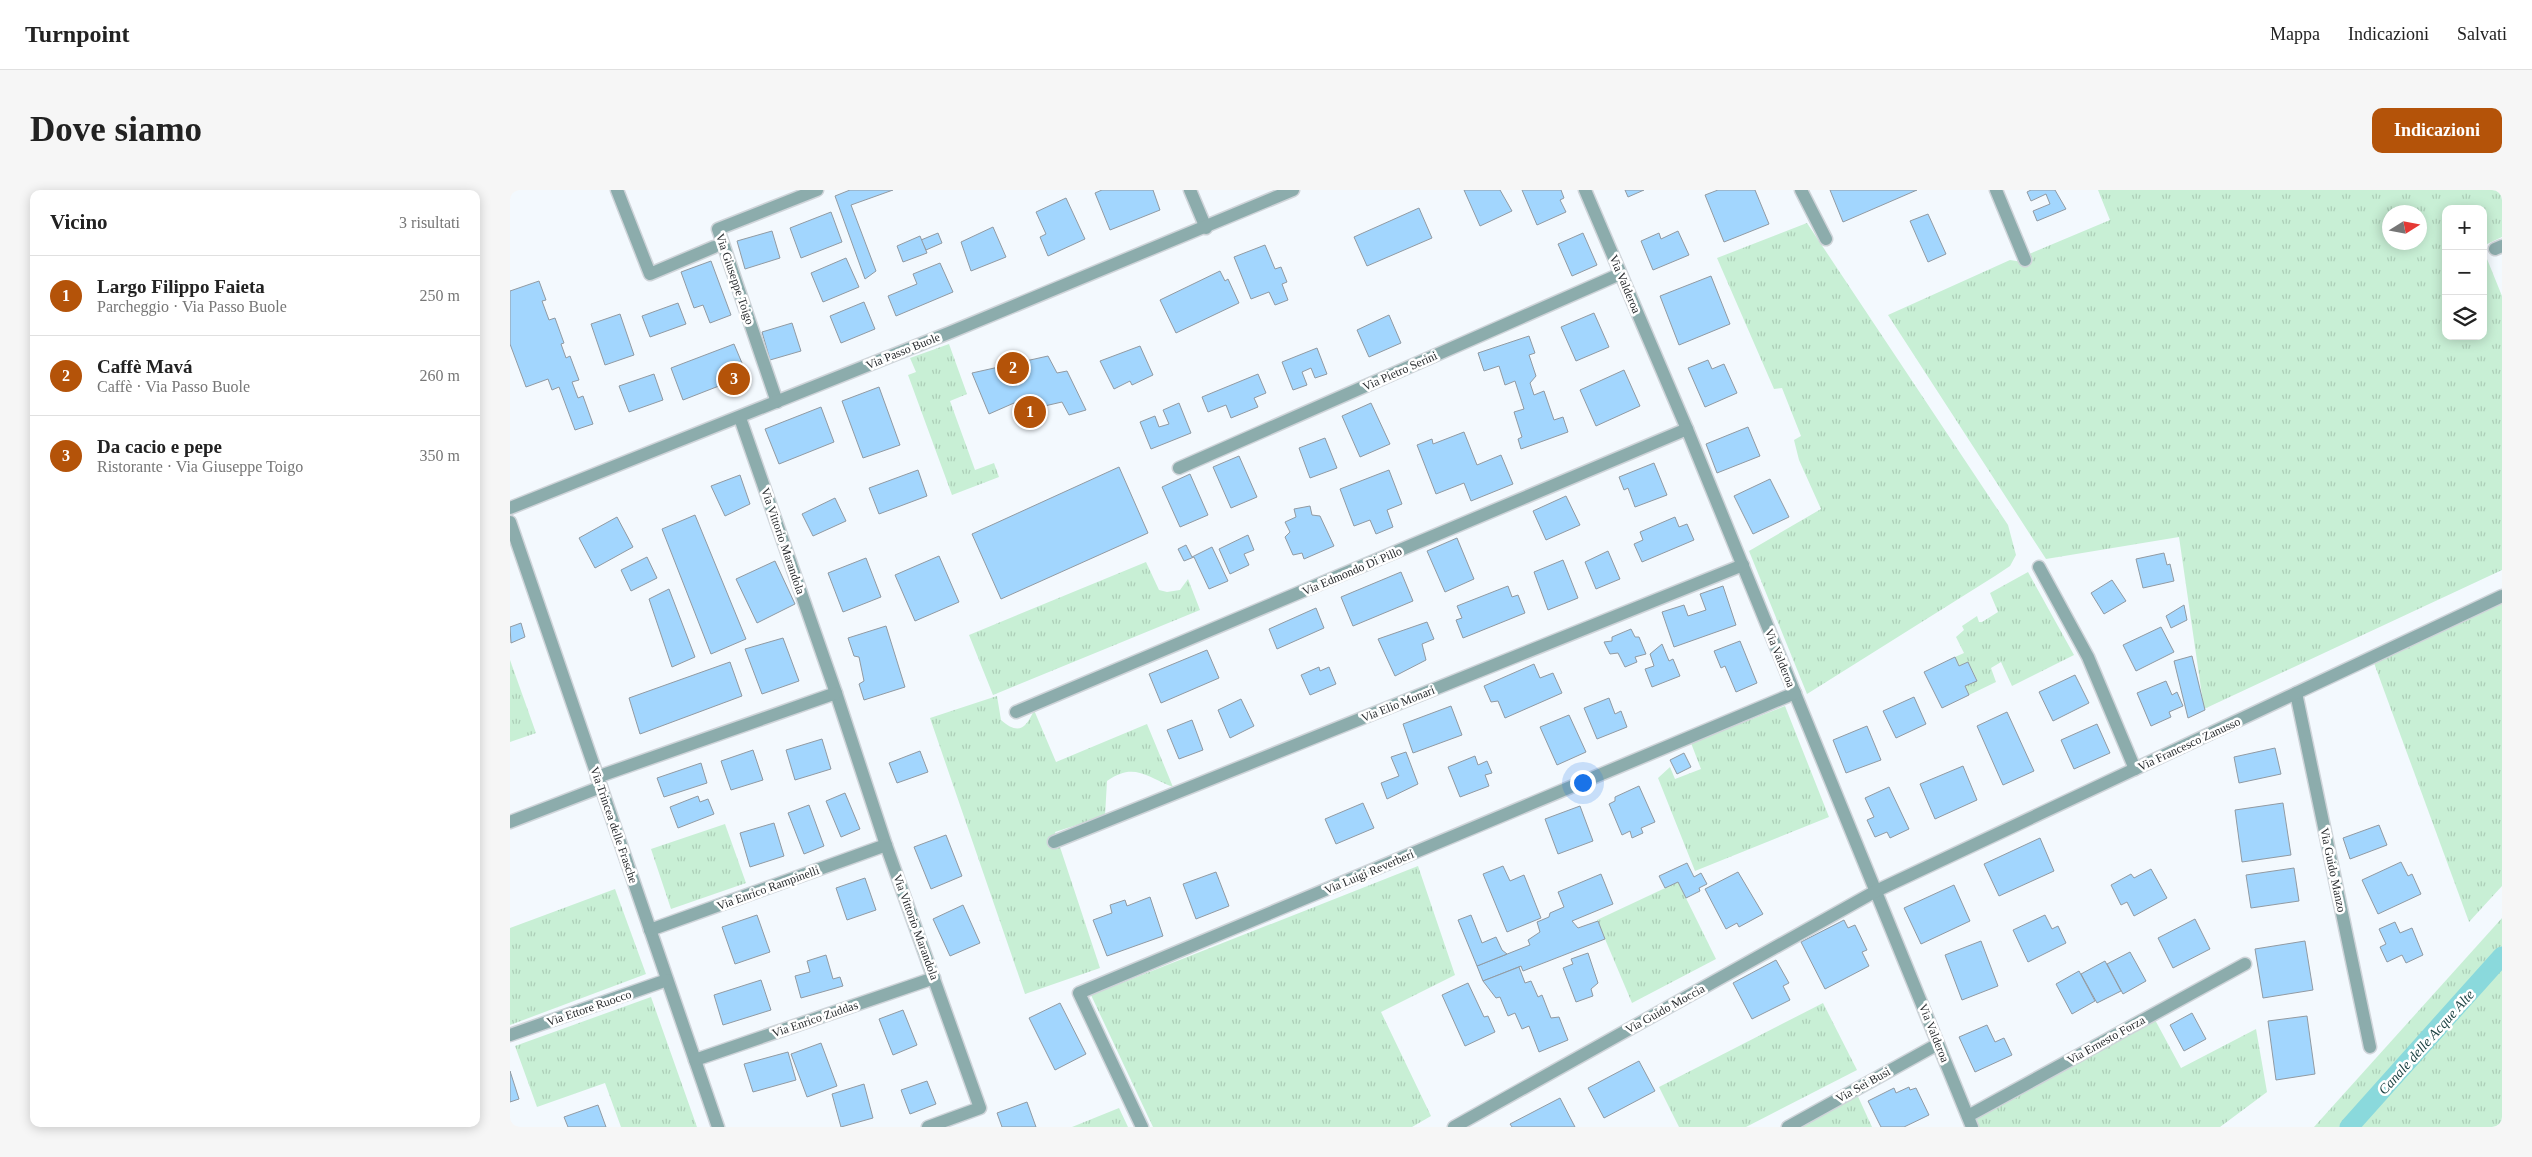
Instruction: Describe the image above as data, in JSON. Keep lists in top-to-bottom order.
{
  "streets": {
    "street": [
      "Via Giuseppe Toigo",
      "Via Valderoa",
      "Via Passo Buole",
      "Via Pietro Serini",
      "Via Vittorio Marandola",
      "Via Edmondo Di Pillo",
      "Via Elio Monari",
      "Via Francesco Zanusso",
      "Via Trincea delle Frasche",
      "Via Guido Manzo",
      "Via Luigi Reverberi",
      "Via Enrico Rampinelli",
      "Via Ettore Ruocco",
      "Via Guido Moccia",
      "Via Enrico Zuddas",
      "Via Ernesto Forza",
      "Via Sei Busi"
    ]
  },
  "crossings": [
    ["Via Giuseppe Toigo", "Via Passo Buole"],
    ["Via Valderoa", "Via Pietro Serini"],
    ["Via Valderoa", "Via Edmondo Di Pillo"],
    ["Via Valderoa", "Via Elio Monari"],
    ["Via Valderoa", "Via Francesco Zanusso"],
    ["Via Valderoa", "Via Luigi Reverberi"],
    ["Via Valderoa", "Via Guido Moccia"],
    ["Via Valderoa", "Via Ernesto Forza"],
    ["Via Valderoa", "Via Sei Busi"],
    ["Via Passo Buole", "Via Vittorio Marandola"],
    ["Via Vittorio Marandola", "Via Enrico Rampinelli"],
    ["Via Vittorio Marandola", "Via Enrico Zuddas"],
    ["Via Francesco Zanusso", "Via Guido Manzo"],
    ["Via Francesco Zanusso", "Via Guido Moccia"],
    ["Via Trincea delle Frasche", "Via Enrico Rampinelli"],
    ["Via Trincea delle Frasche", "Via Ettore Ruocco"],
    ["Via Trincea delle Frasche", "Via Enrico Zuddas"]
  ],
  "water": ["Canale delle Acque Alte"],
  "north": "right",
  "page": {
    "header": "Turnpoint",
    "nav": ["Mappa", "Indicazioni", "Salvati"],
    "buttons": "Indicazioni",
    "title": "Dove siamo",
    "heading": ["Vicino", "3 risultati"],
    "map_buttons": ["+", "−"],
    "list": [
      {
        "mark": "1",
        "name": "Largo Filippo Faieta",
        "note": "Parcheggio · Via Passo Buole",
        "value": "250 m"
      },
      {
        "mark": "2",
        "name": "Caffè Mavá",
        "note": "Caffè · Via Passo Buole",
        "value": "260 m"
      },
      {
        "mark": "3",
        "name": "Da cacio e pepe",
        "note": "Ristorante · Via Giuseppe Toigo",
        "value": "350 m"
      }
    ],
    "pins": ["2", "3", "1"]
  }
}
